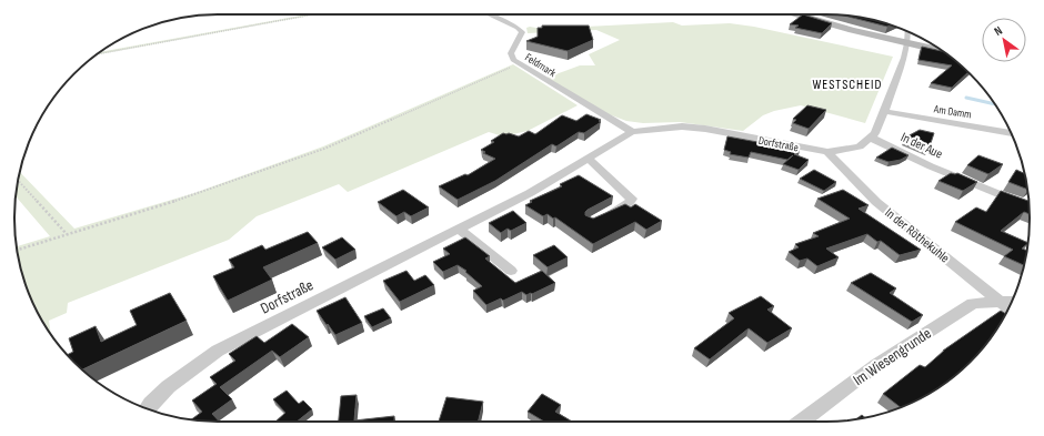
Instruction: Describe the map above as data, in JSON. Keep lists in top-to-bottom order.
{
  "streets": {
    "street": [
      "Feldmark",
      "Am Damm",
      "Dorfstraße",
      "In der Aue",
      "In der Röthekuhle",
      "Im Wiesengrunde"
    ]
  },
  "crossings": [
    ["Feldmark", "Dorfstraße"],
    ["Dorfstraße", "In der Aue"],
    ["Dorfstraße", "In der Röthekuhle"],
    ["In der Röthekuhle", "Im Wiesengrunde"]
  ],
  "districts": ["WESTSCHEID"],
  "north": "top left"
}
